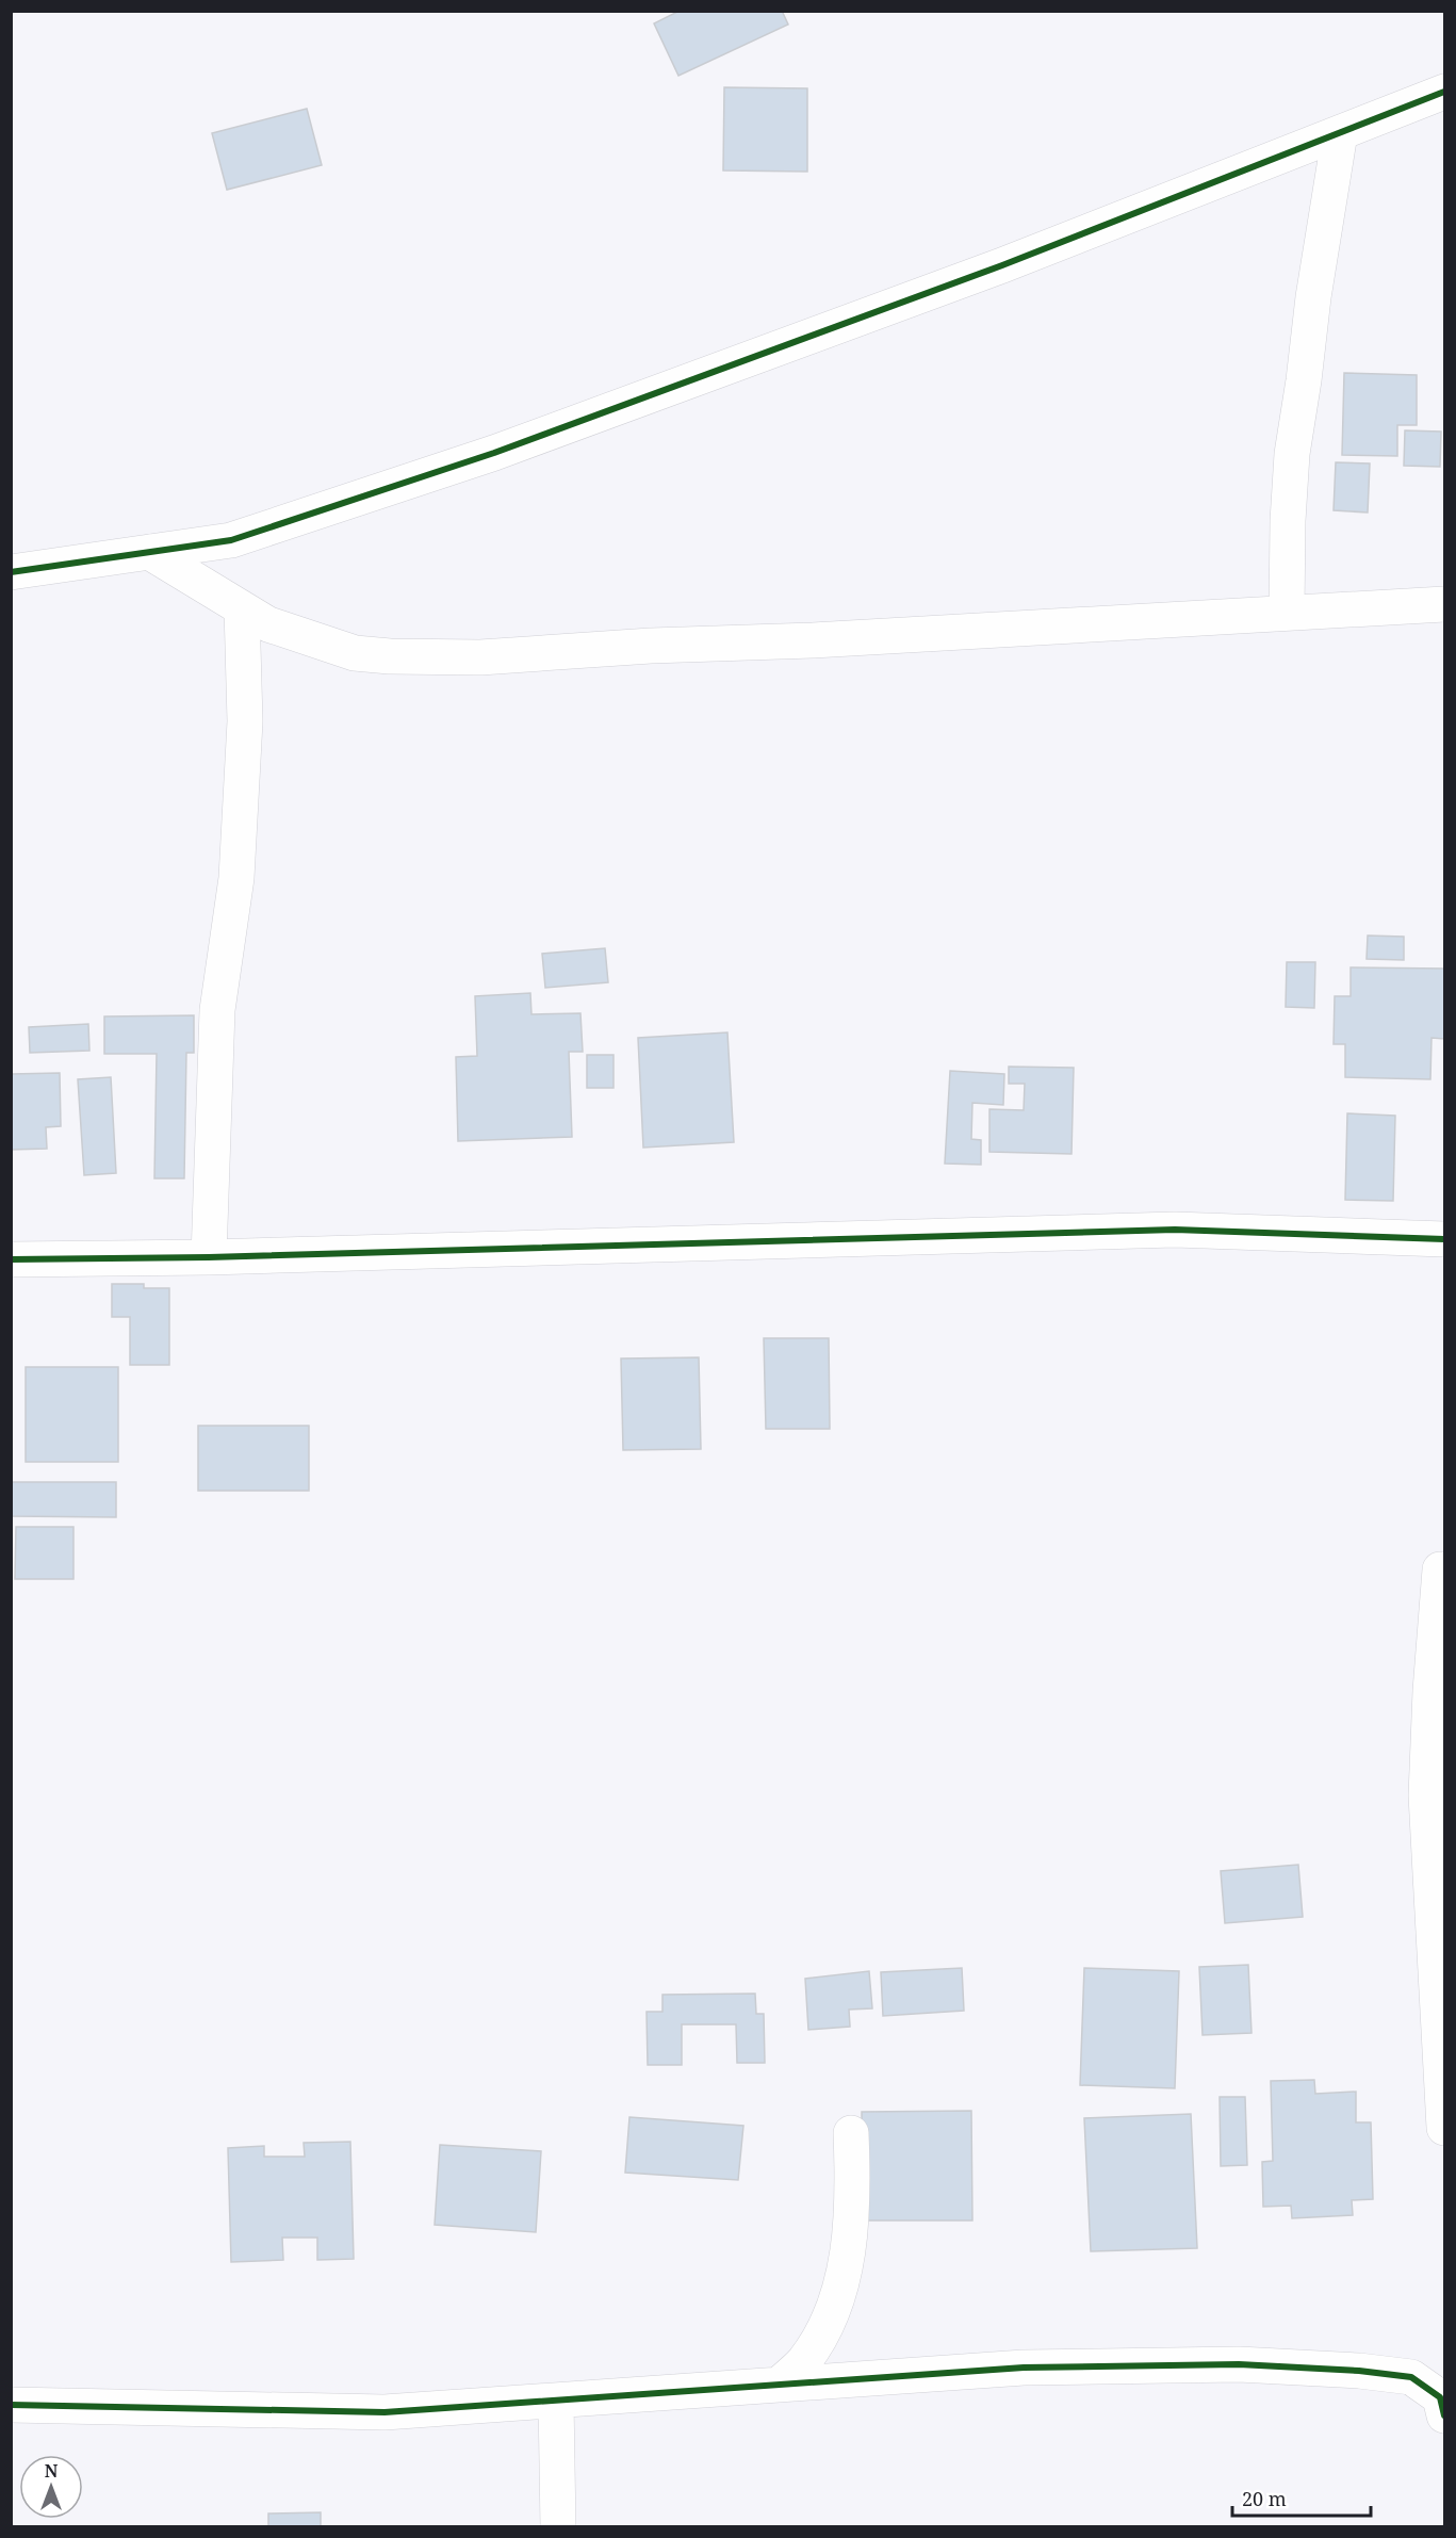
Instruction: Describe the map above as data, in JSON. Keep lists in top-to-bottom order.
{
  "scale_bar": "20 m",
  "north": "top"
}
